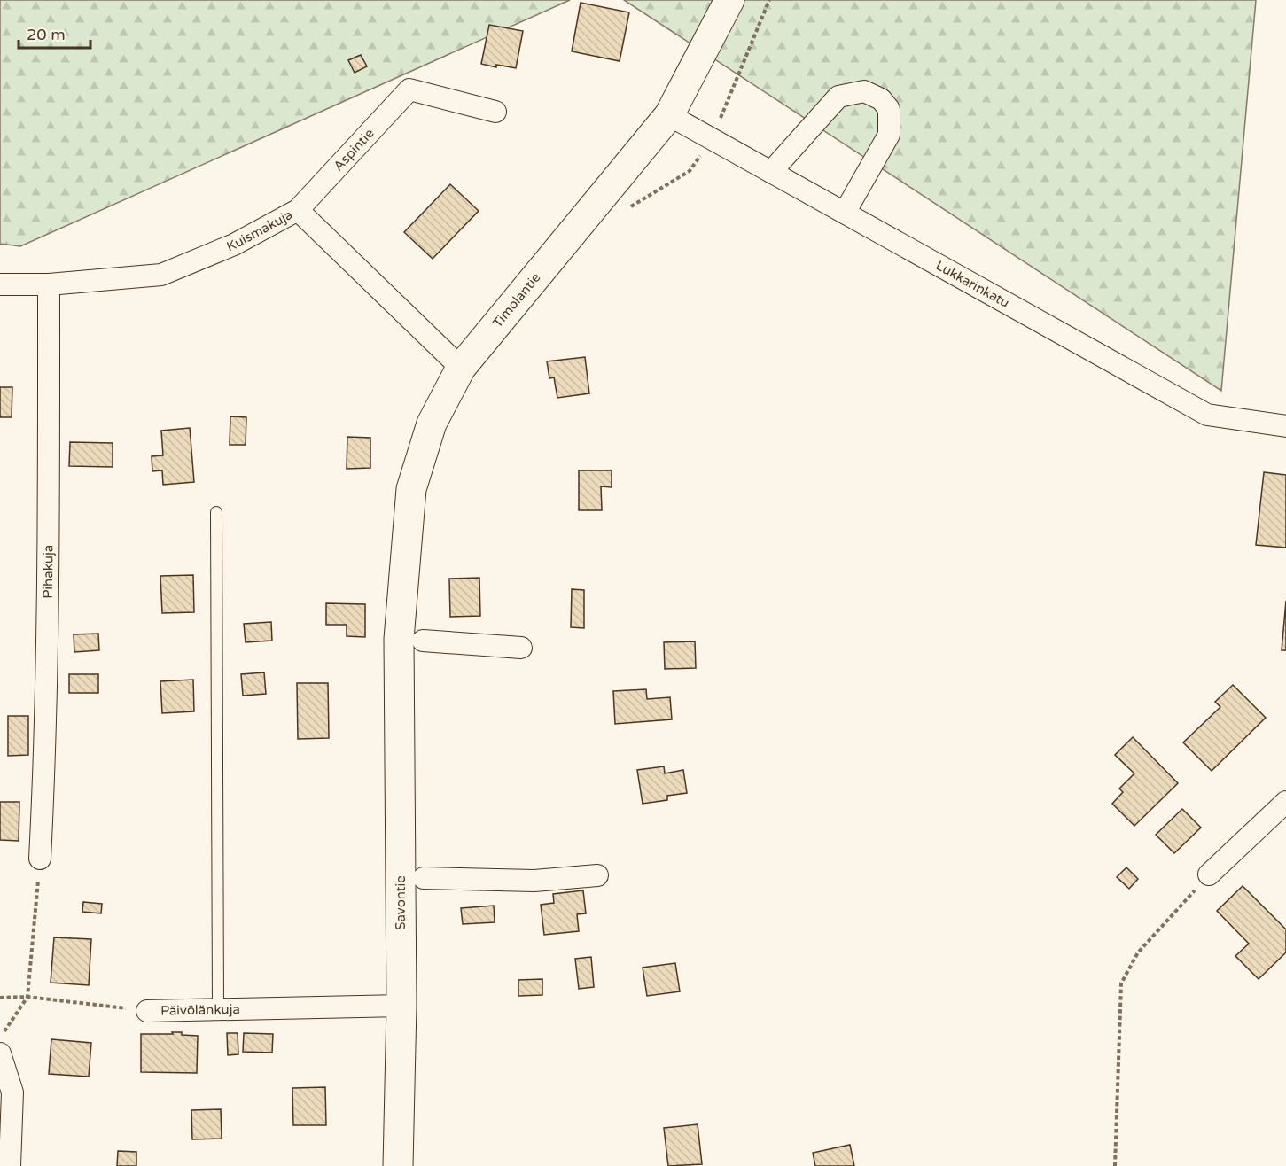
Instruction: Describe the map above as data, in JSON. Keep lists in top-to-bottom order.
{
  "streets": {
    "street": [
      "Aspintie",
      "Kuismakuja",
      "Lukkarinkatu",
      "Timolantie",
      "Pihakuja",
      "Savontie",
      "Päivölänkuja"
    ]
  },
  "crossings": [
    ["Aspintie", "Kuismakuja"],
    ["Kuismakuja", "Timolantie"],
    ["Kuismakuja", "Pihakuja"],
    ["Lukkarinkatu", "Timolantie"],
    ["Timolantie", "Savontie"],
    ["Savontie", "Päivölänkuja"]
  ],
  "scale_bar": "20 m"
}
